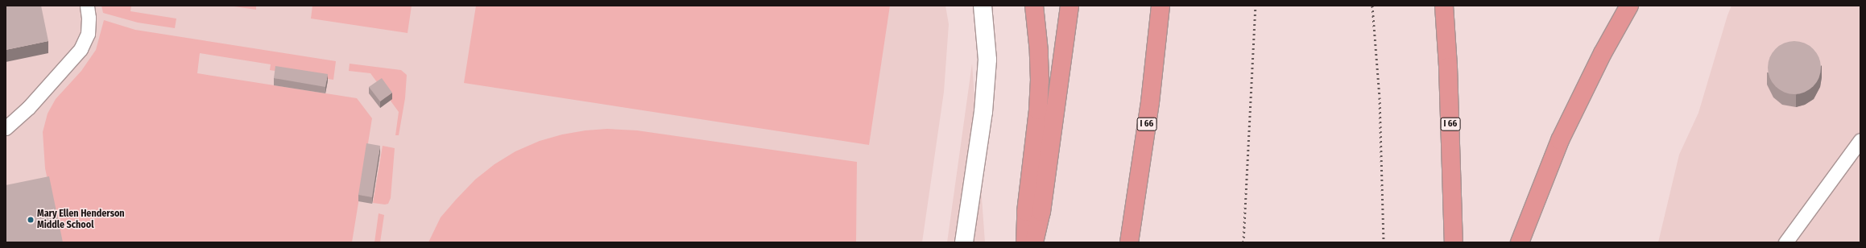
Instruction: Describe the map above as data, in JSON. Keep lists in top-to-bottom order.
{
  "streets": {
    "highway": ["I 66"]
  },
  "places": ["Mary Ellen Henderson Middle School"]
}
